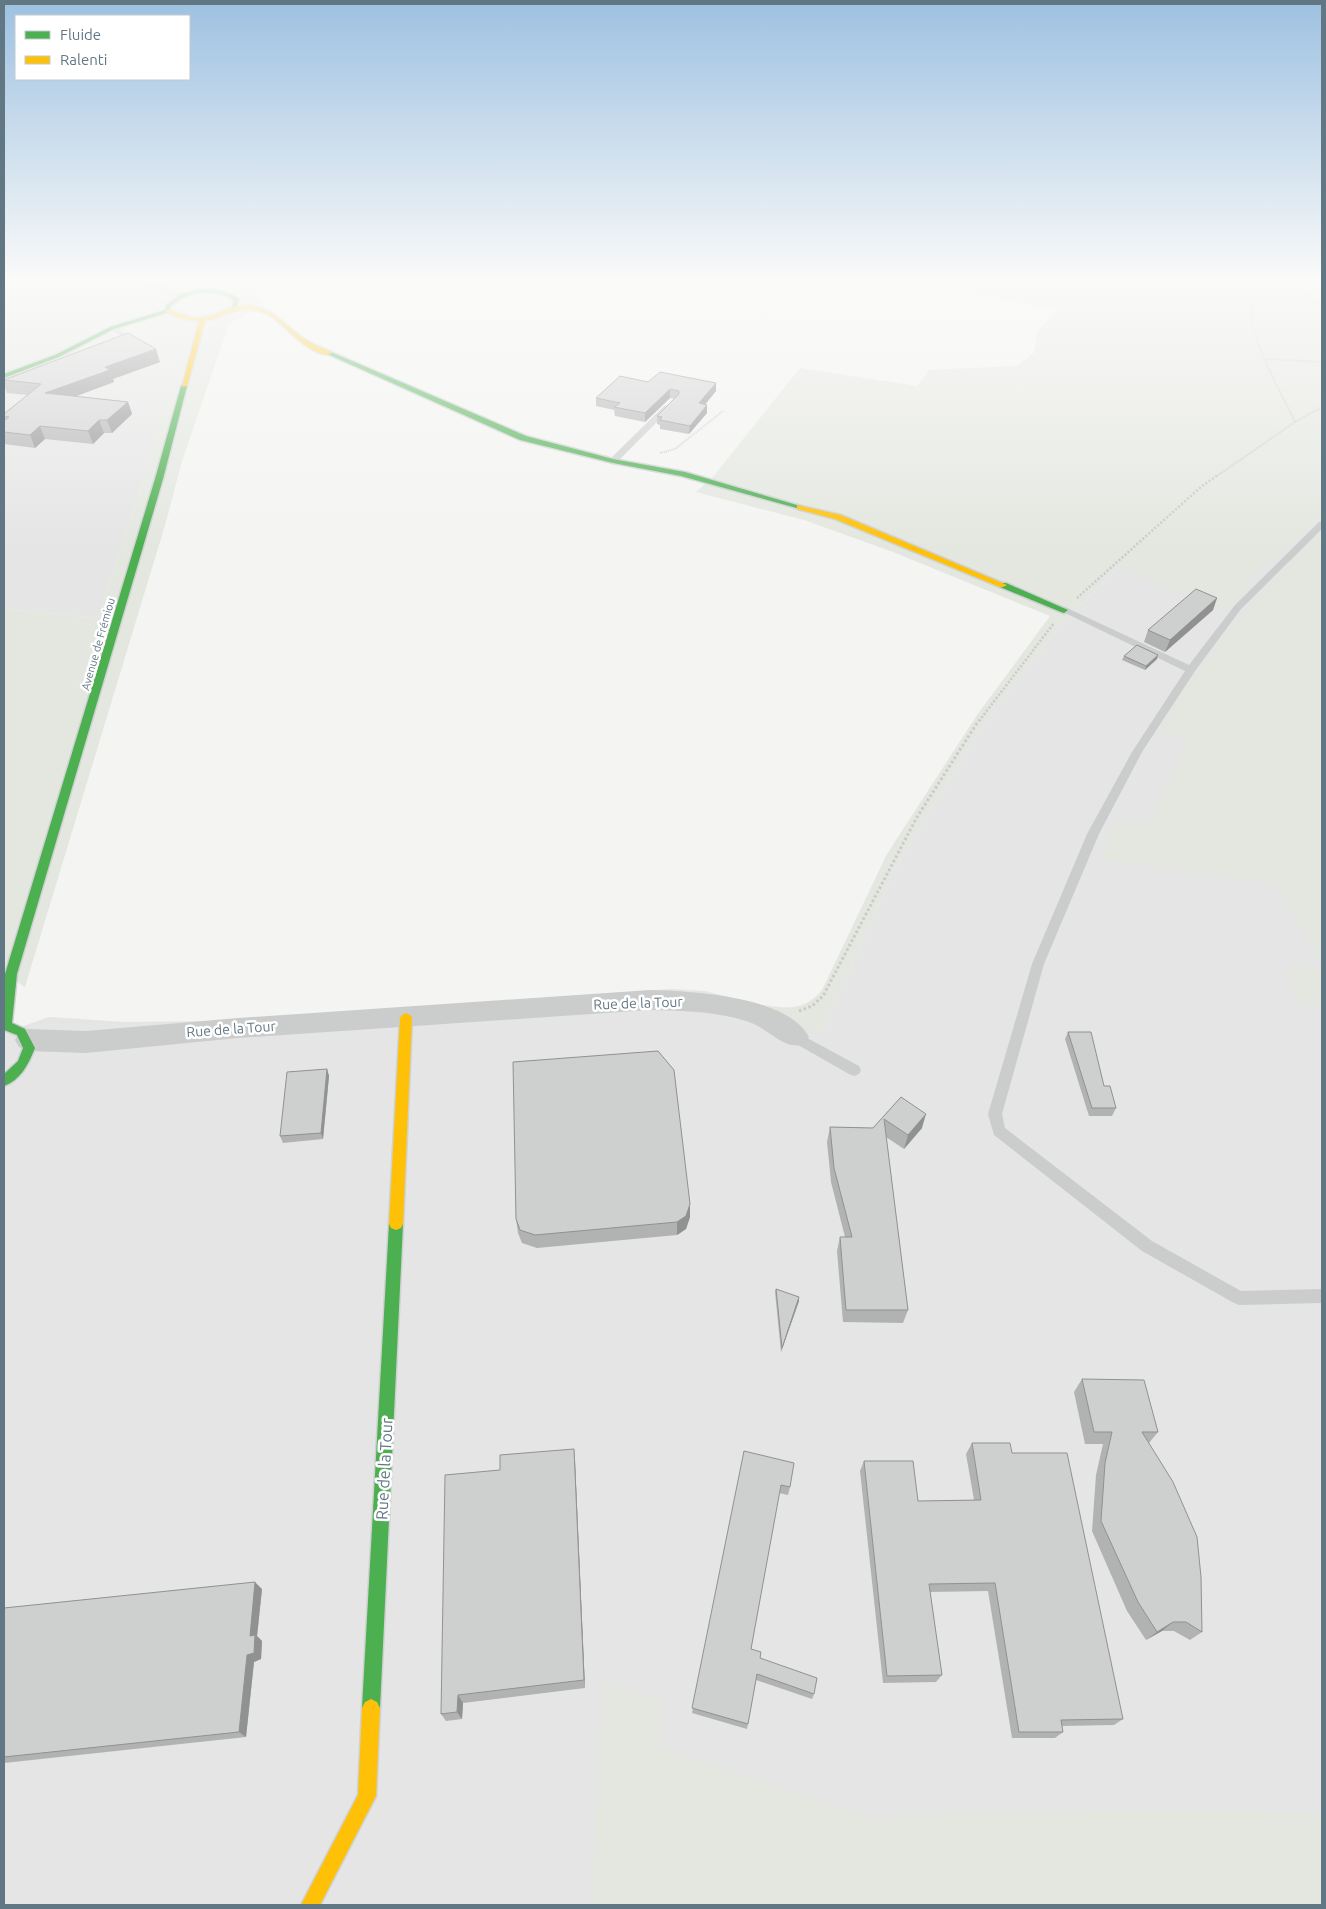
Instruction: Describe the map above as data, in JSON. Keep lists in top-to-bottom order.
{
  "streets": {
    "street": ["Avenue de Frémiou", "Rue de la Tour"]
  },
  "legend": ["Fluide", "Ralenti"]
}
